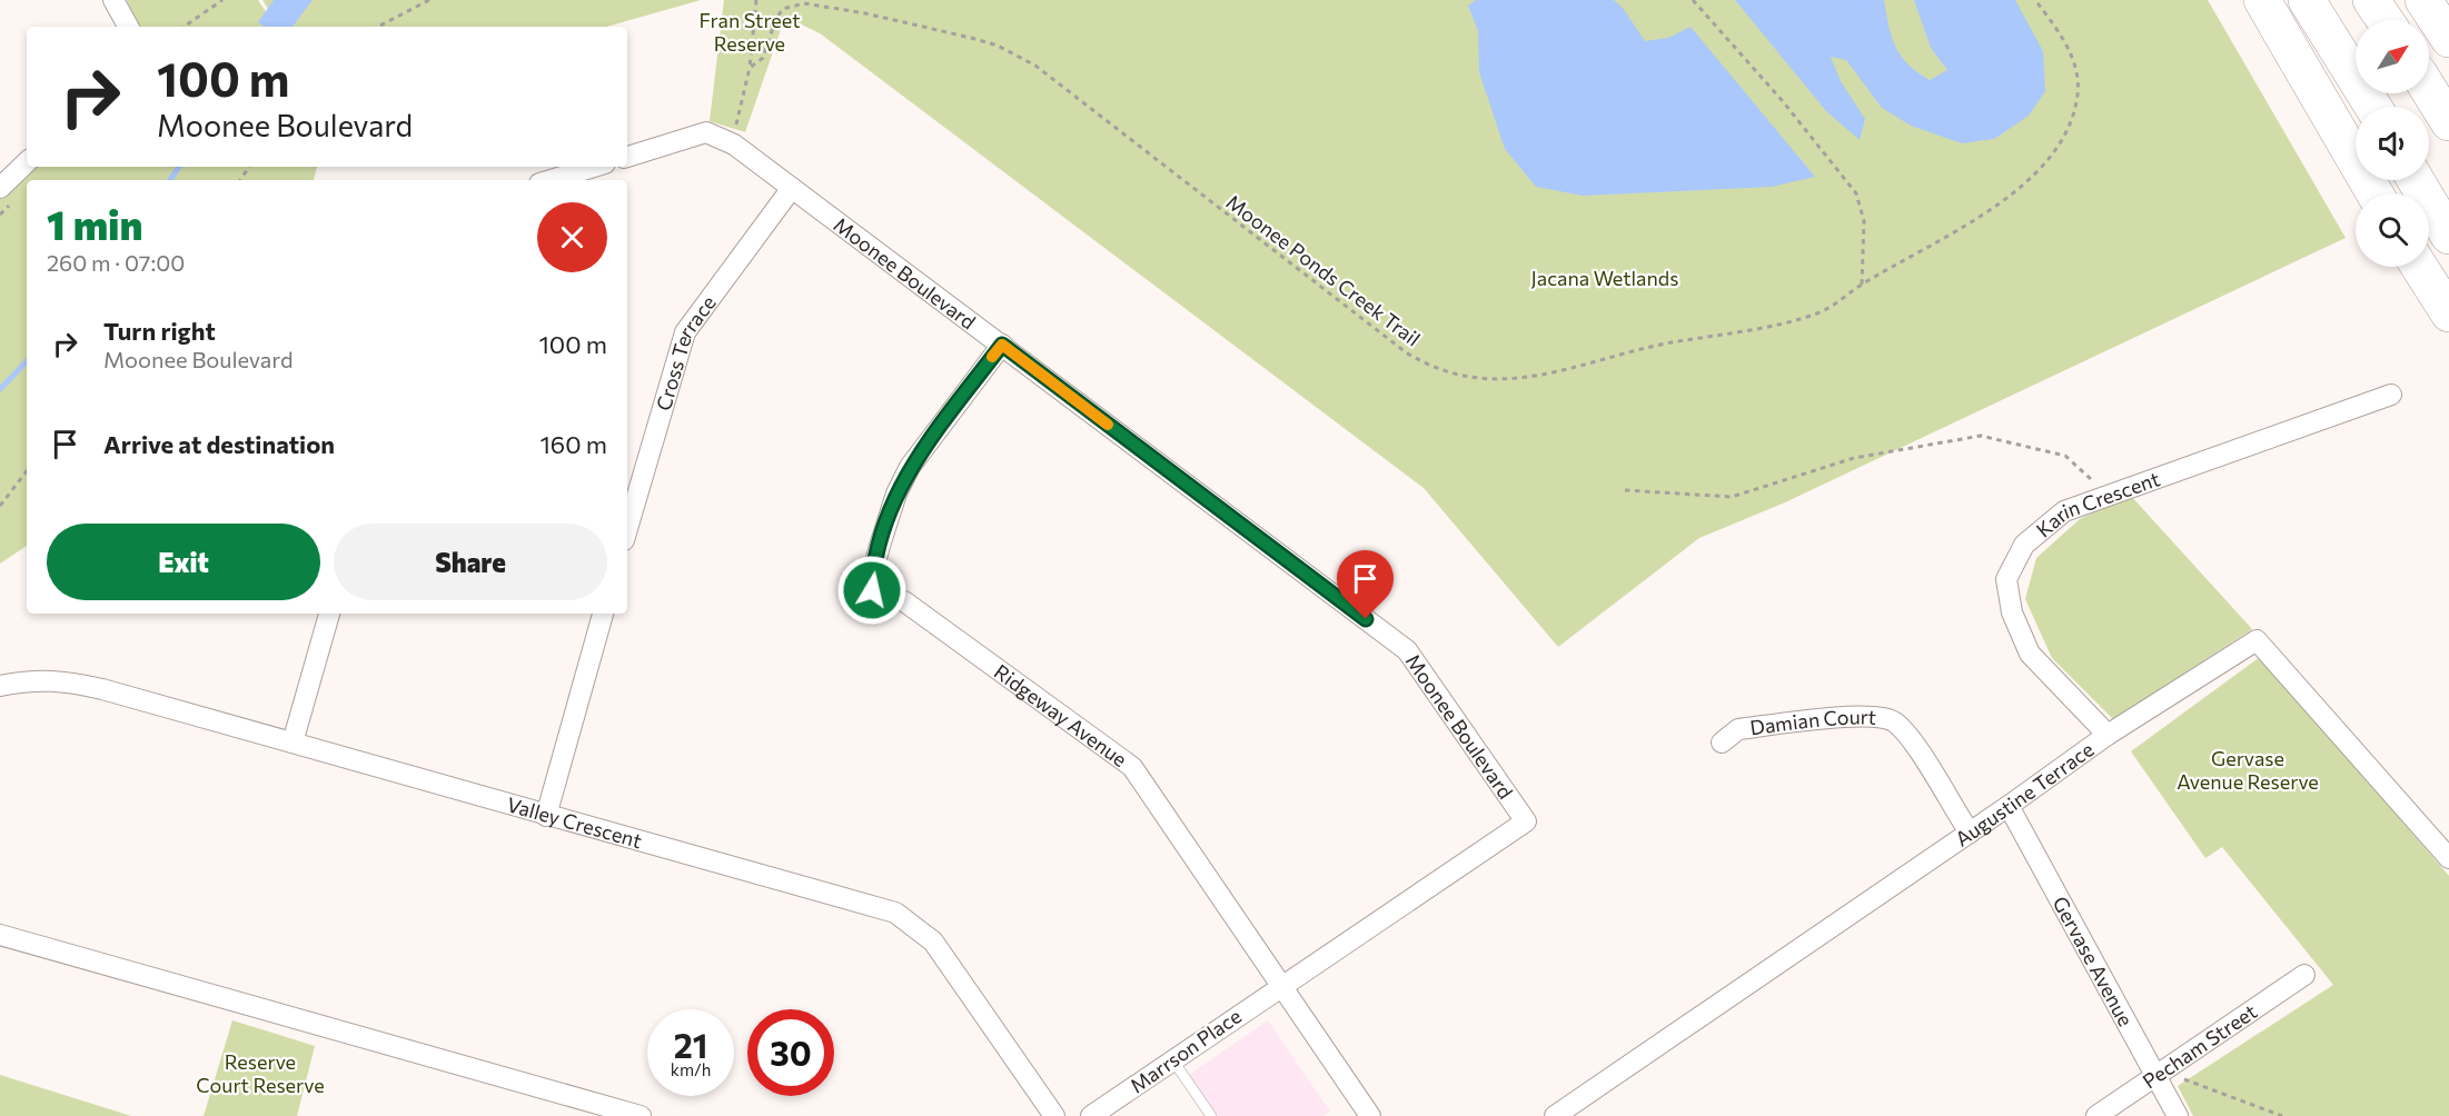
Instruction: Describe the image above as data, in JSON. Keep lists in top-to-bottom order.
{
  "streets": {
    "street": [
      "Moonee Boulevard",
      "Cross Terrace",
      "Karin Crescent",
      "Ridgeway Avenue",
      "Damian Court",
      "Augustine Terrace",
      "Valley Crescent",
      "Gervase Avenue",
      "Pecham Street",
      "Marrson Place"
    ],
    "path": ["Moonee Ponds Creek Trail"]
  },
  "crossings": [
    ["Moonee Boulevard", "Cross Terrace"],
    ["Moonee Boulevard", "Ridgeway Avenue"],
    ["Moonee Boulevard", "Marrson Place"],
    ["Karin Crescent", "Augustine Terrace"],
    ["Ridgeway Avenue", "Marrson Place"],
    ["Damian Court", "Augustine Terrace"],
    ["Augustine Terrace", "Gervase Avenue"],
    ["Gervase Avenue", "Pecham Street"]
  ],
  "parks": [
    "Fran Street Reserve",
    "Jacana Wetlands",
    "Gervase Avenue Reserve",
    "Reserve Court Reserve"
  ],
  "north": "top right",
  "page": {
    "turn": ["100 m", "Moonee Boulevard"],
    "heading": ["1 min", "260 m · 07:00"],
    "list": [
      {
        "name": "Turn right",
        "note": "Moonee Boulevard",
        "value": "100 m"
      },
      {
        "name": "Arrive at destination",
        "value": "160 m"
      }
    ],
    "buttons": ["Exit", "Share"],
    "speed": "21 km/h",
    "limit": "30"
  }
}
